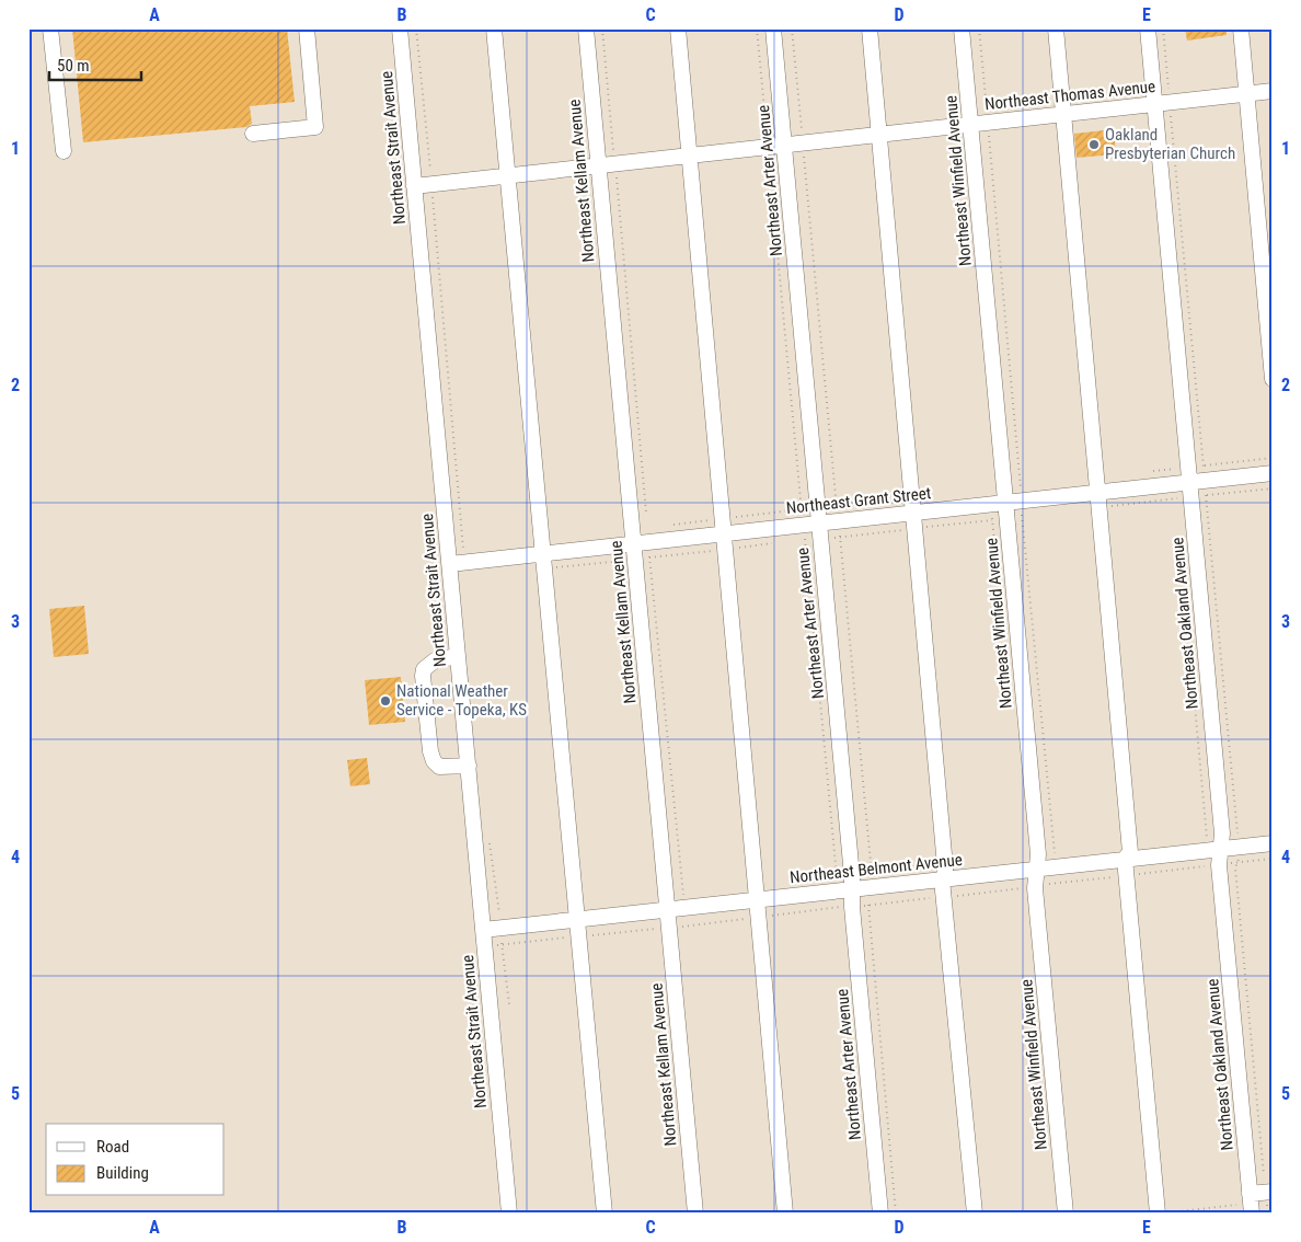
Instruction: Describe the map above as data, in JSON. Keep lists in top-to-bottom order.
{
  "streets": {
    "street": [
      "Northeast Thomas Avenue",
      "Northeast Strait Avenue",
      "Northeast Kellam Avenue",
      "Northeast Arter Avenue",
      "Northeast Winfield Avenue",
      "Northeast Grant Street",
      "Northeast Oakland Avenue",
      "Northeast Belmont Avenue"
    ]
  },
  "crossings": [
    ["Northeast Thomas Avenue", "Northeast Strait Avenue"],
    ["Northeast Thomas Avenue", "Northeast Kellam Avenue"],
    ["Northeast Thomas Avenue", "Northeast Arter Avenue"],
    ["Northeast Thomas Avenue", "Northeast Winfield Avenue"],
    ["Northeast Thomas Avenue", "Northeast Oakland Avenue"],
    ["Northeast Strait Avenue", "Northeast Grant Street"],
    ["Northeast Strait Avenue", "Northeast Belmont Avenue"],
    ["Northeast Kellam Avenue", "Northeast Grant Street"],
    ["Northeast Kellam Avenue", "Northeast Belmont Avenue"],
    ["Northeast Arter Avenue", "Northeast Grant Street"],
    ["Northeast Arter Avenue", "Northeast Belmont Avenue"],
    ["Northeast Winfield Avenue", "Northeast Grant Street"],
    ["Northeast Winfield Avenue", "Northeast Belmont Avenue"],
    ["Northeast Grant Street", "Northeast Oakland Avenue"],
    ["Northeast Oakland Avenue", "Northeast Belmont Avenue"]
  ],
  "places": ["Oakland Presbyterian Church", "National Weather Service - Topeka, KS"],
  "legend": ["Road", "Building"],
  "scale_bar": "50 m",
  "grid": {
    "columns": [
      "A",
      "B",
      "C",
      "D",
      "E"
    ],
    "rows": [
      "1",
      "2",
      "3",
      "4",
      "5"
    ]
  }
}
